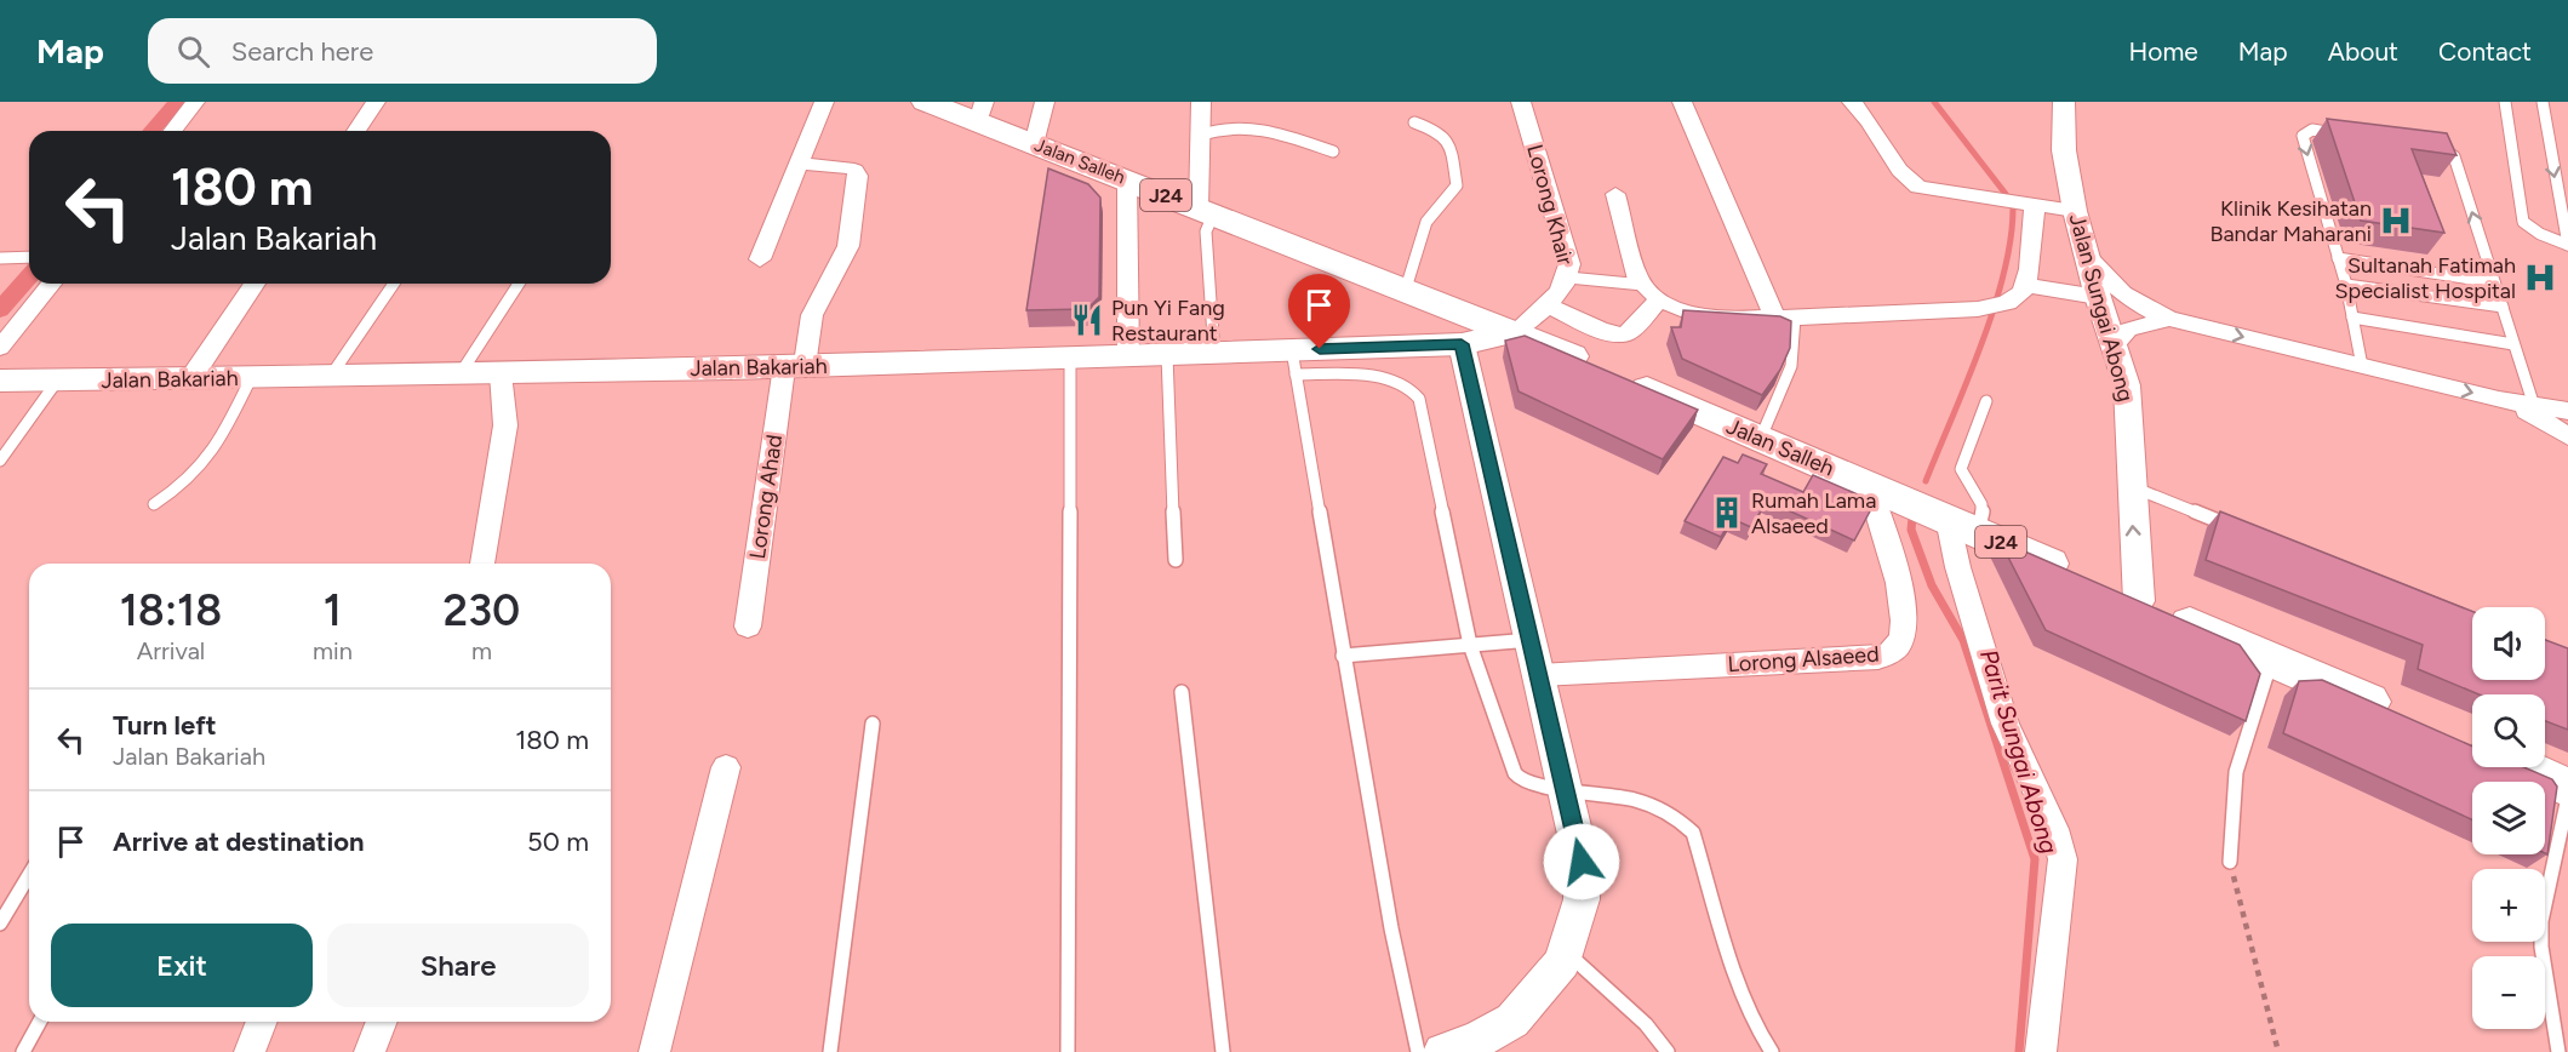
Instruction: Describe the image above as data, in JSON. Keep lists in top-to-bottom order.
{
  "streets": {
    "main road": ["Jalan Salleh", "J24", "Jalan Bakariah"],
    "street": [
      "Lorong Khair",
      "Jalan Sungai Abong",
      "Lorong Ahad",
      "Lorong Alsaeed"
    ]
  },
  "crossings": [
    ["Jalan Salleh", "J24"],
    ["Jalan Salleh", "Lorong Khair"],
    ["Jalan Salleh", "Jalan Sungai Abong"],
    ["Jalan Salleh", "Jalan Bakariah"],
    ["Jalan Salleh", "Lorong Alsaeed"],
    ["J24", "Lorong Khair"],
    ["J24", "Jalan Bakariah"],
    ["Lorong Khair", "Jalan Bakariah"],
    ["Jalan Bakariah", "Lorong Ahad"]
  ],
  "water": ["Parit Sungai Abong"],
  "places": {
    "hospital": ["Klinik Kesihatan Bandar Maharani", "Sultanah Fatimah Specialist Hospital"],
    "restaurant": ["Pun Yi Fang Restaurant"],
    "building": ["Rumah Lama Alsaeed"]
  },
  "page": {
    "header": "Map",
    "search": "Search here",
    "nav": [
      "Home",
      "Map",
      "About",
      "Contact"
    ],
    "turn": ["180 m", "Jalan Bakariah"],
    "eta": [
      "18:18",
      "Arrival",
      "1",
      "min",
      "230",
      "m"
    ],
    "map_buttons": ["+", "−"],
    "list": [
      {
        "name": "Turn left",
        "note": "Jalan Bakariah",
        "value": "180 m"
      },
      {
        "name": "Arrive at destination",
        "value": "50 m"
      }
    ],
    "buttons": ["Exit", "Share"]
  }
}
